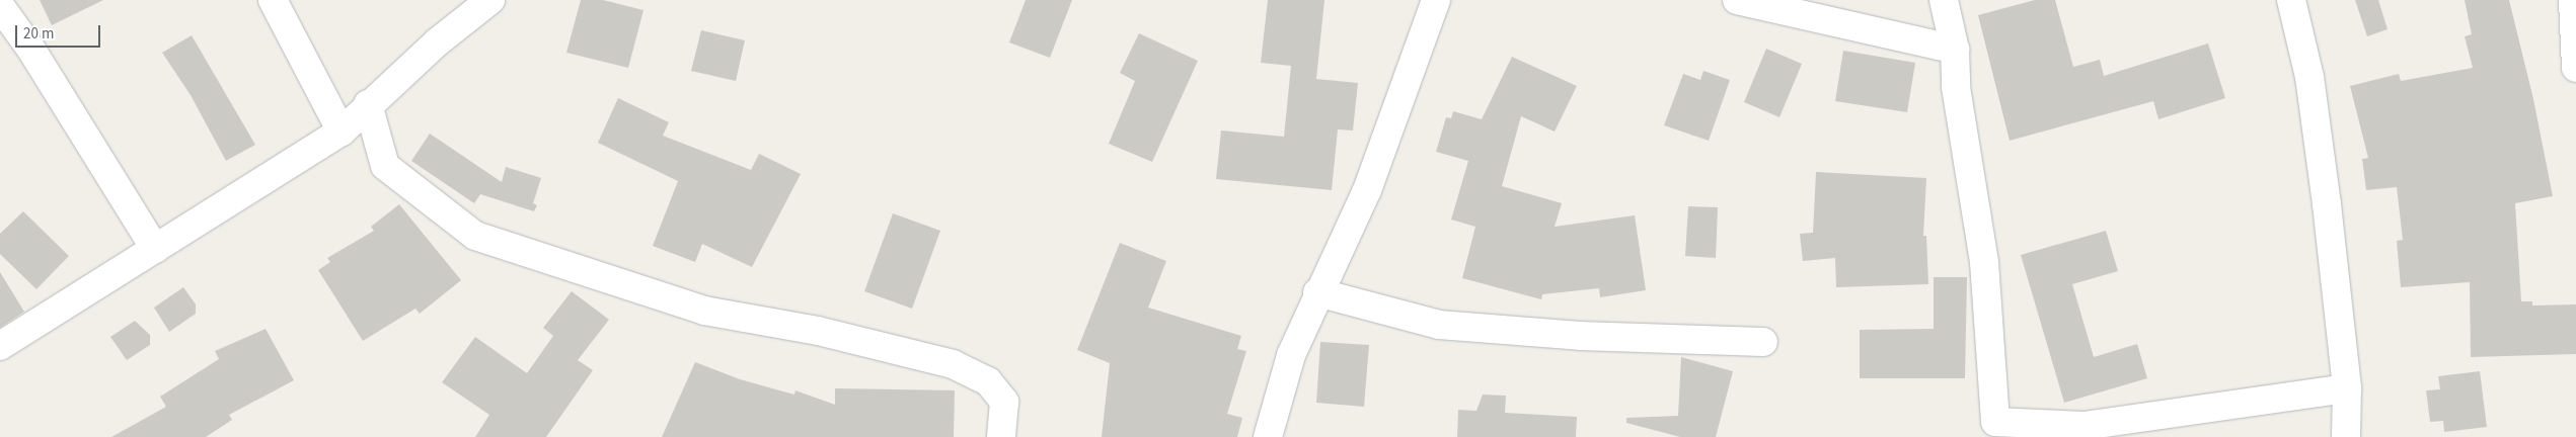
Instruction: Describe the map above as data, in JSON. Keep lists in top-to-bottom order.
{
  "scale_bar": "20 m"
}
